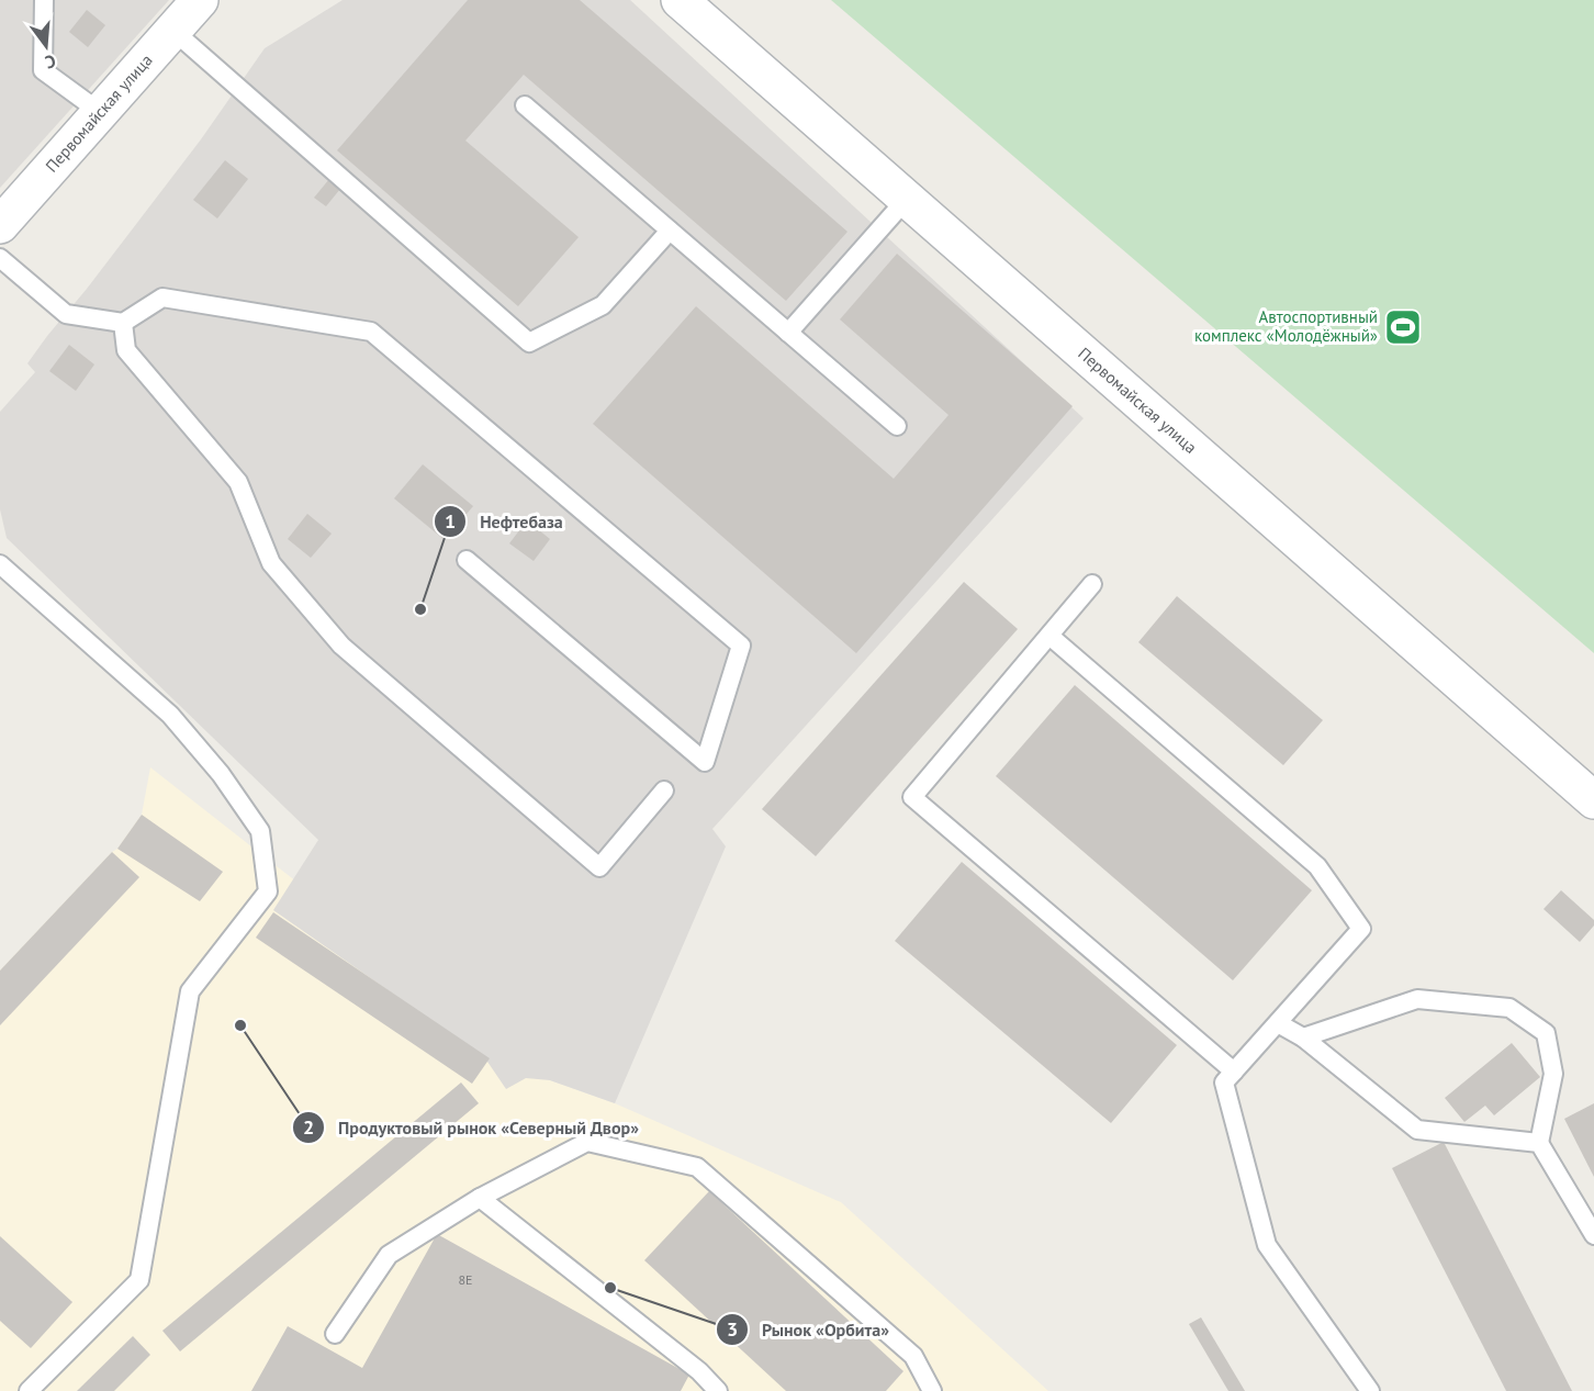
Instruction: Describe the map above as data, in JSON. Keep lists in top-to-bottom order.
{
  "streets": {
    "street": ["Первомайская улица"]
  },
  "places": {
    "sports": ["Автоспортивный комплекс «Молодёжный»"],
    "other": ["Нефтебаза", "Продуктовый рынок «Северный Двор»", "Рынок «Орбита»"]
  },
  "house_numbers": ["8Е"],
  "north": "bottom"
}
